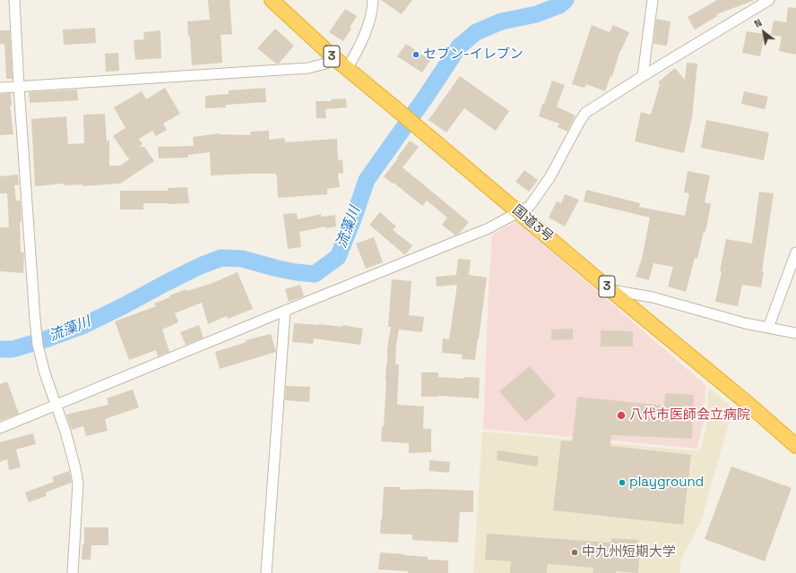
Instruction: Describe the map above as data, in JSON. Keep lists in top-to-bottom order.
{
  "streets": {
    "highway": ["3", "国道3号"]
  },
  "water": ["流藻川"],
  "places": [
    "セブン-イレブン",
    "八代市医師会立病院",
    "playground",
    "中九州短期大学"
  ],
  "north": "top left"
}
